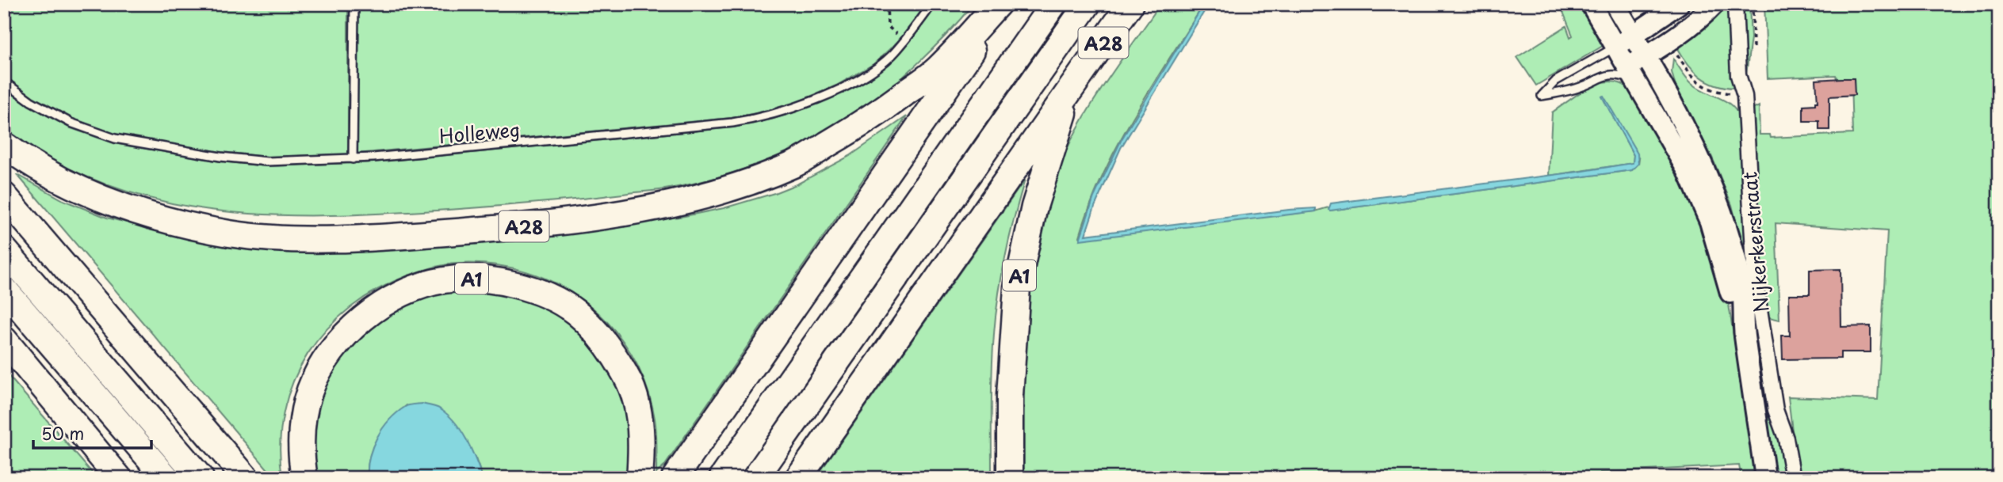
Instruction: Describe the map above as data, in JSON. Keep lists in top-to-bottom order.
{
  "streets": {
    "highway": ["A28", "A1"],
    "main road": ["Nijkerkerstraat"],
    "lane": ["Holleweg"]
  },
  "crossings": [
    ["A28", "A1"]
  ],
  "scale_bar": "50 m"
}
